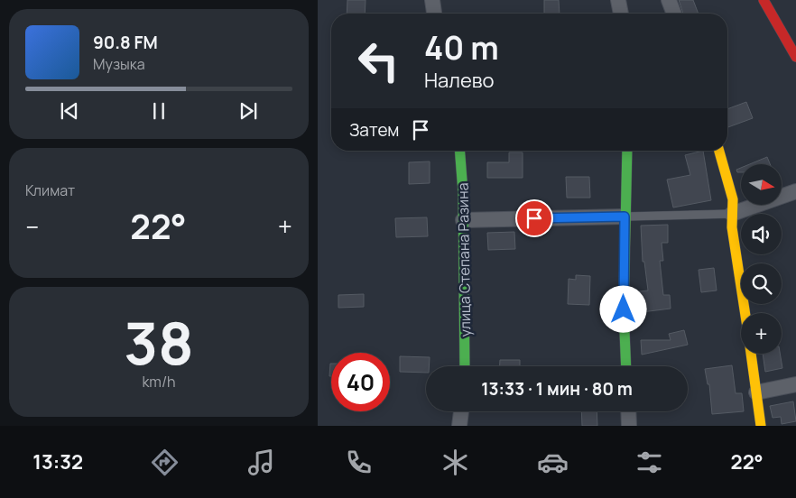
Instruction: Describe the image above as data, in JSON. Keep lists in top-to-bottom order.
{
  "streets": {
    "street": ["улица Степана Разина"]
  },
  "north": "right",
  "page": {
    "turn": ["40 m", "Налево"],
    "song": ["90.8 FM", "Музыка"],
    "then": "Затем",
    "tile": [
      "Климат",
      ["38", "km/h"]
    ],
    "map_buttons": "+",
    "heat": ["−", "22°", "+"],
    "limit": "40",
    "trip": "13:33 · 1 мин · 80 m",
    "tabs": ["13:32", "22°"]
  }
}
